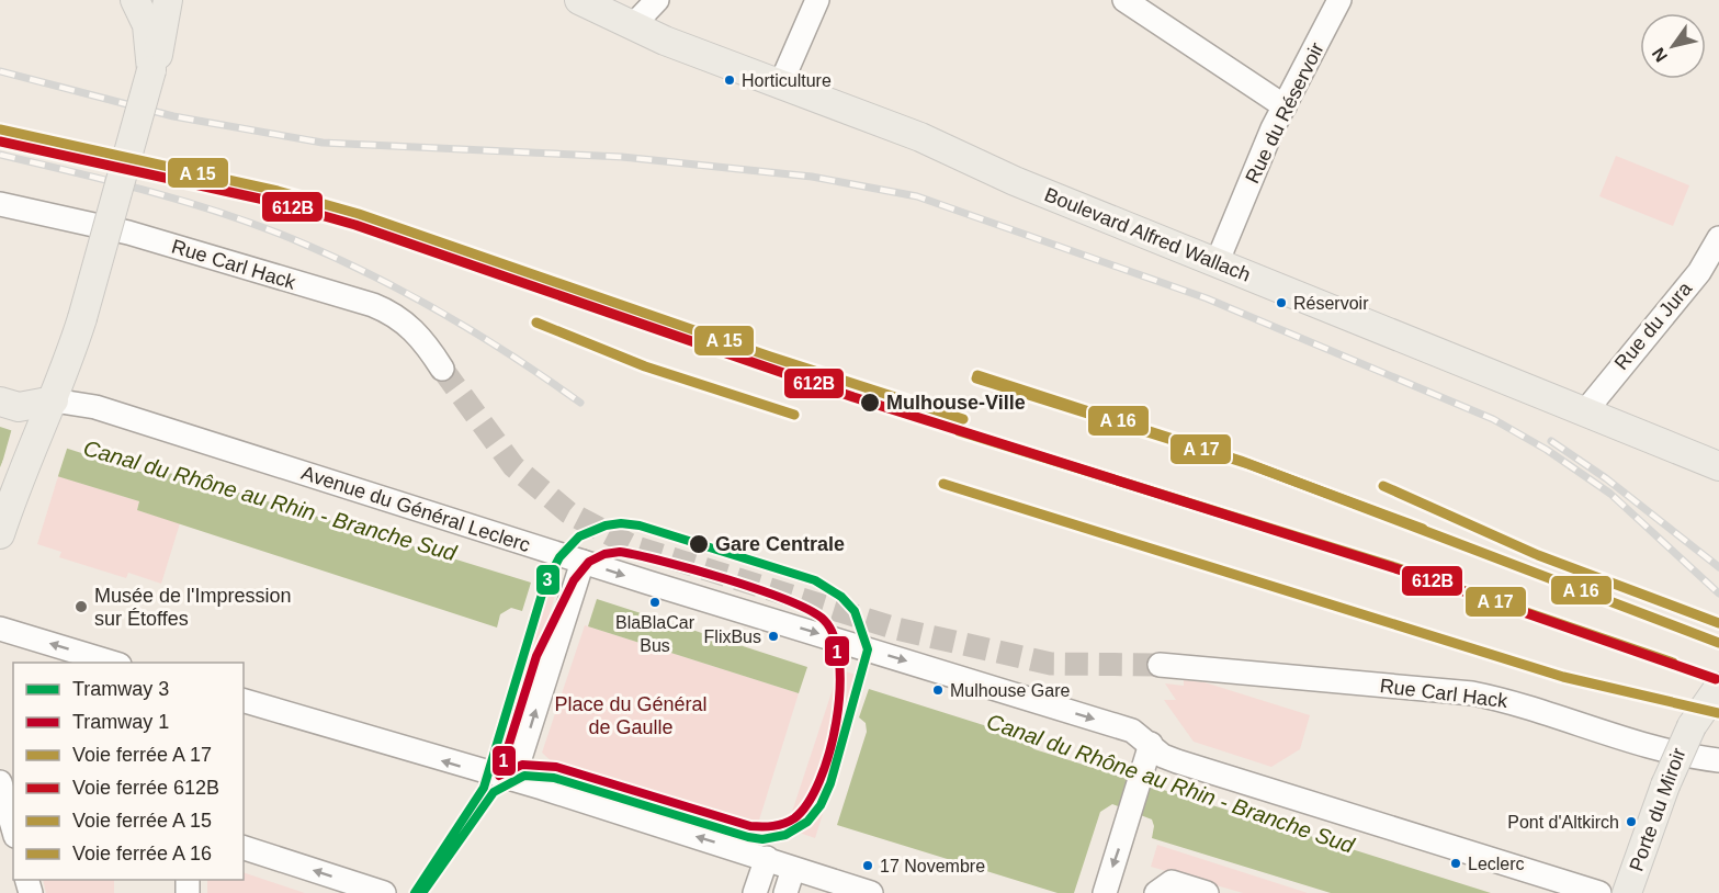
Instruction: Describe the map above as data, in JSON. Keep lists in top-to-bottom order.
{
  "streets": {
    "main road": ["Boulevard Alfred Wallach", "Porte du Miroir"],
    "street": [
      "Rue du Réservoir",
      "Rue Carl Hack",
      "Rue du Jura",
      "Avenue du Général Leclerc"
    ]
  },
  "crossings": [
    ["Rue du Réservoir", "Boulevard Alfred Wallach"],
    ["Boulevard Alfred Wallach", "Rue du Jura"]
  ],
  "one_way": ["Avenue du Général Leclerc"],
  "water": ["Canal du Rhône au Rhin - Branche Sud"],
  "parks": ["Place du Général de Gaulle"],
  "places": [
    "Horticulture",
    "Réservoir",
    "Mulhouse-Ville",
    "Gare Centrale",
    "BlaBlaCar Bus",
    "Musée de l'Impression sur Étoffes",
    "FlixBus",
    "Mulhouse Gare",
    "Pont d'Altkirch",
    "Leclerc",
    "17 Novembre"
  ],
  "lines": ["rail line 612B", "tram line 3", "tram line 1"],
  "legend": [
    "Tramway 3",
    "Tramway 1",
    "Voie ferrée A 17",
    "Voie ferrée 612B",
    "Voie ferrée A 15",
    "Voie ferrée A 16"
  ],
  "north": "bottom left"
}
